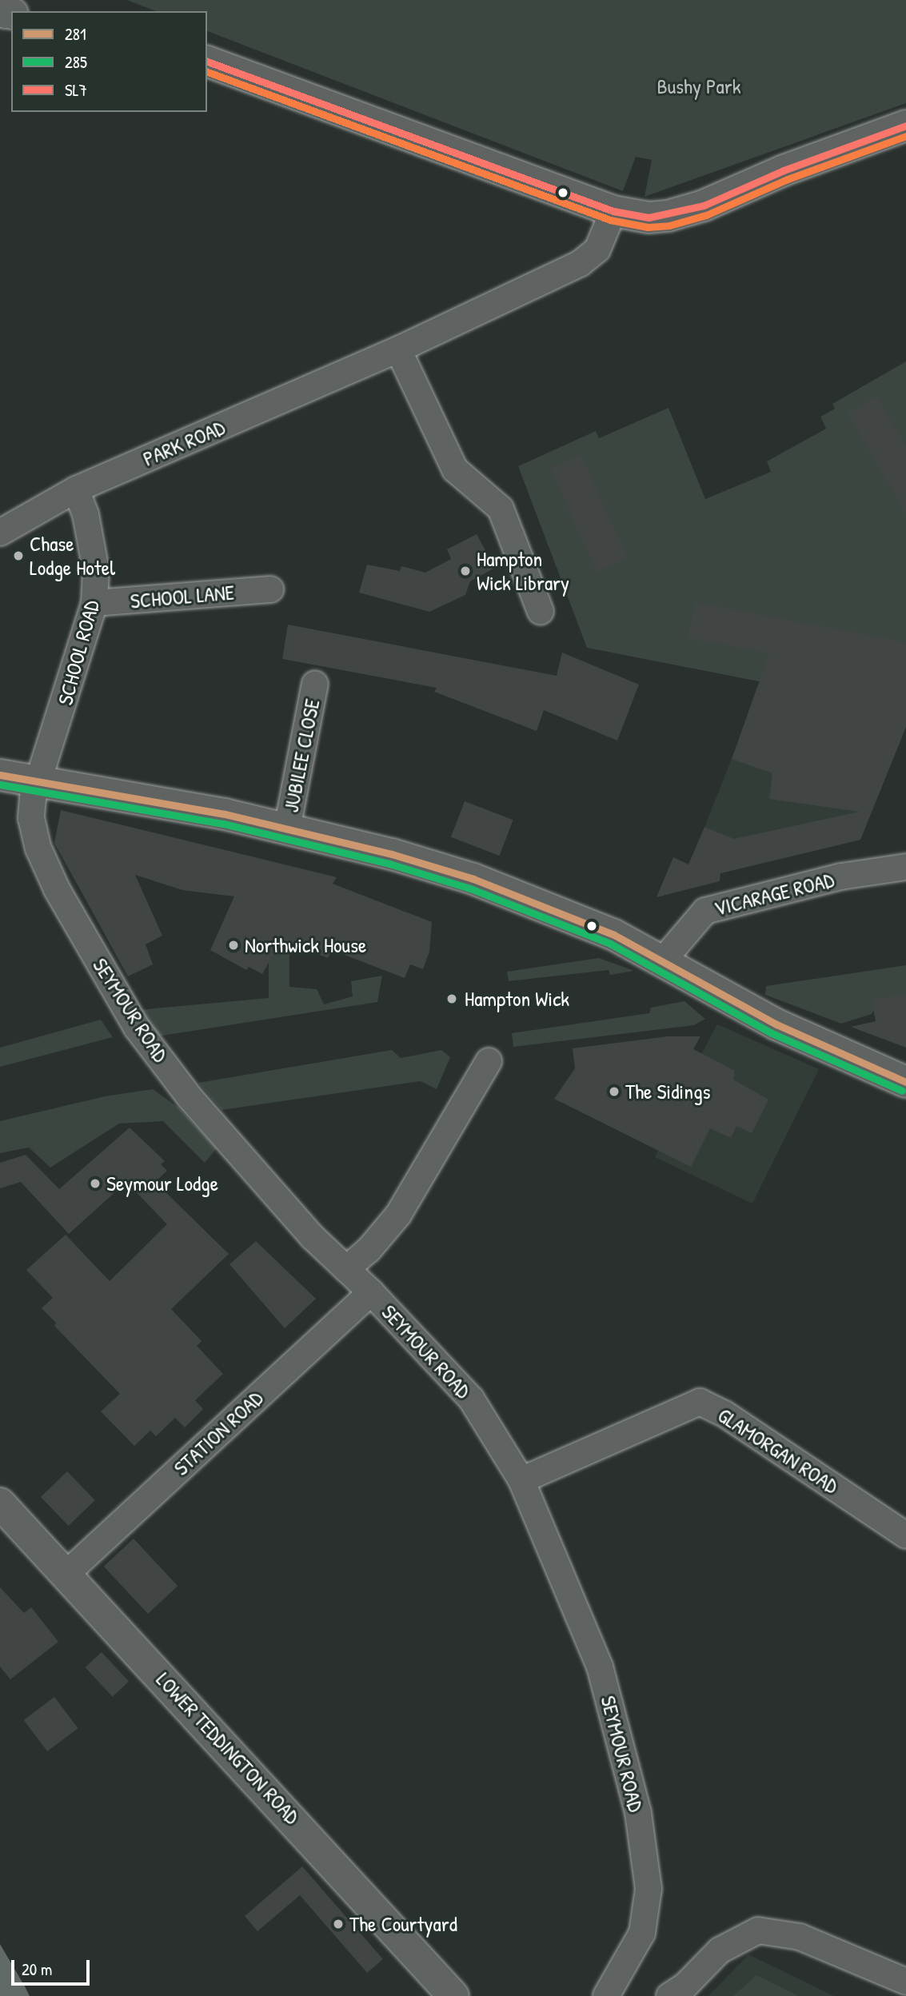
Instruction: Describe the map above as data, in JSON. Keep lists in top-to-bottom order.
{
  "streets": {
    "main road": ["LOWER TEDDINGTON ROAD"],
    "street": [
      "PARK ROAD",
      "SCHOOL LANE",
      "SCHOOL ROAD",
      "JUBILEE CLOSE",
      "VICARAGE ROAD",
      "SEYMOUR ROAD",
      "STATION ROAD",
      "GLAMORGAN ROAD"
    ]
  },
  "crossings": [
    ["PARK ROAD", "SCHOOL ROAD"],
    ["SCHOOL LANE", "SCHOOL ROAD"],
    ["SCHOOL ROAD", "SEYMOUR ROAD"],
    ["SEYMOUR ROAD", "STATION ROAD"],
    ["SEYMOUR ROAD", "GLAMORGAN ROAD"],
    ["STATION ROAD", "LOWER TEDDINGTON ROAD"]
  ],
  "parks": ["Bushy Park"],
  "places": [
    "Chase Lodge Hotel",
    "Hampton Wick Library",
    "Northwick House",
    "Hampton Wick",
    "The Sidings",
    "Seymour Lodge",
    "The Courtyard"
  ],
  "lines": ["transit line SL7", "transit line 281", "transit line 285"],
  "legend": ["281", "285", "SL7"],
  "scale_bar": "20 m"
}
